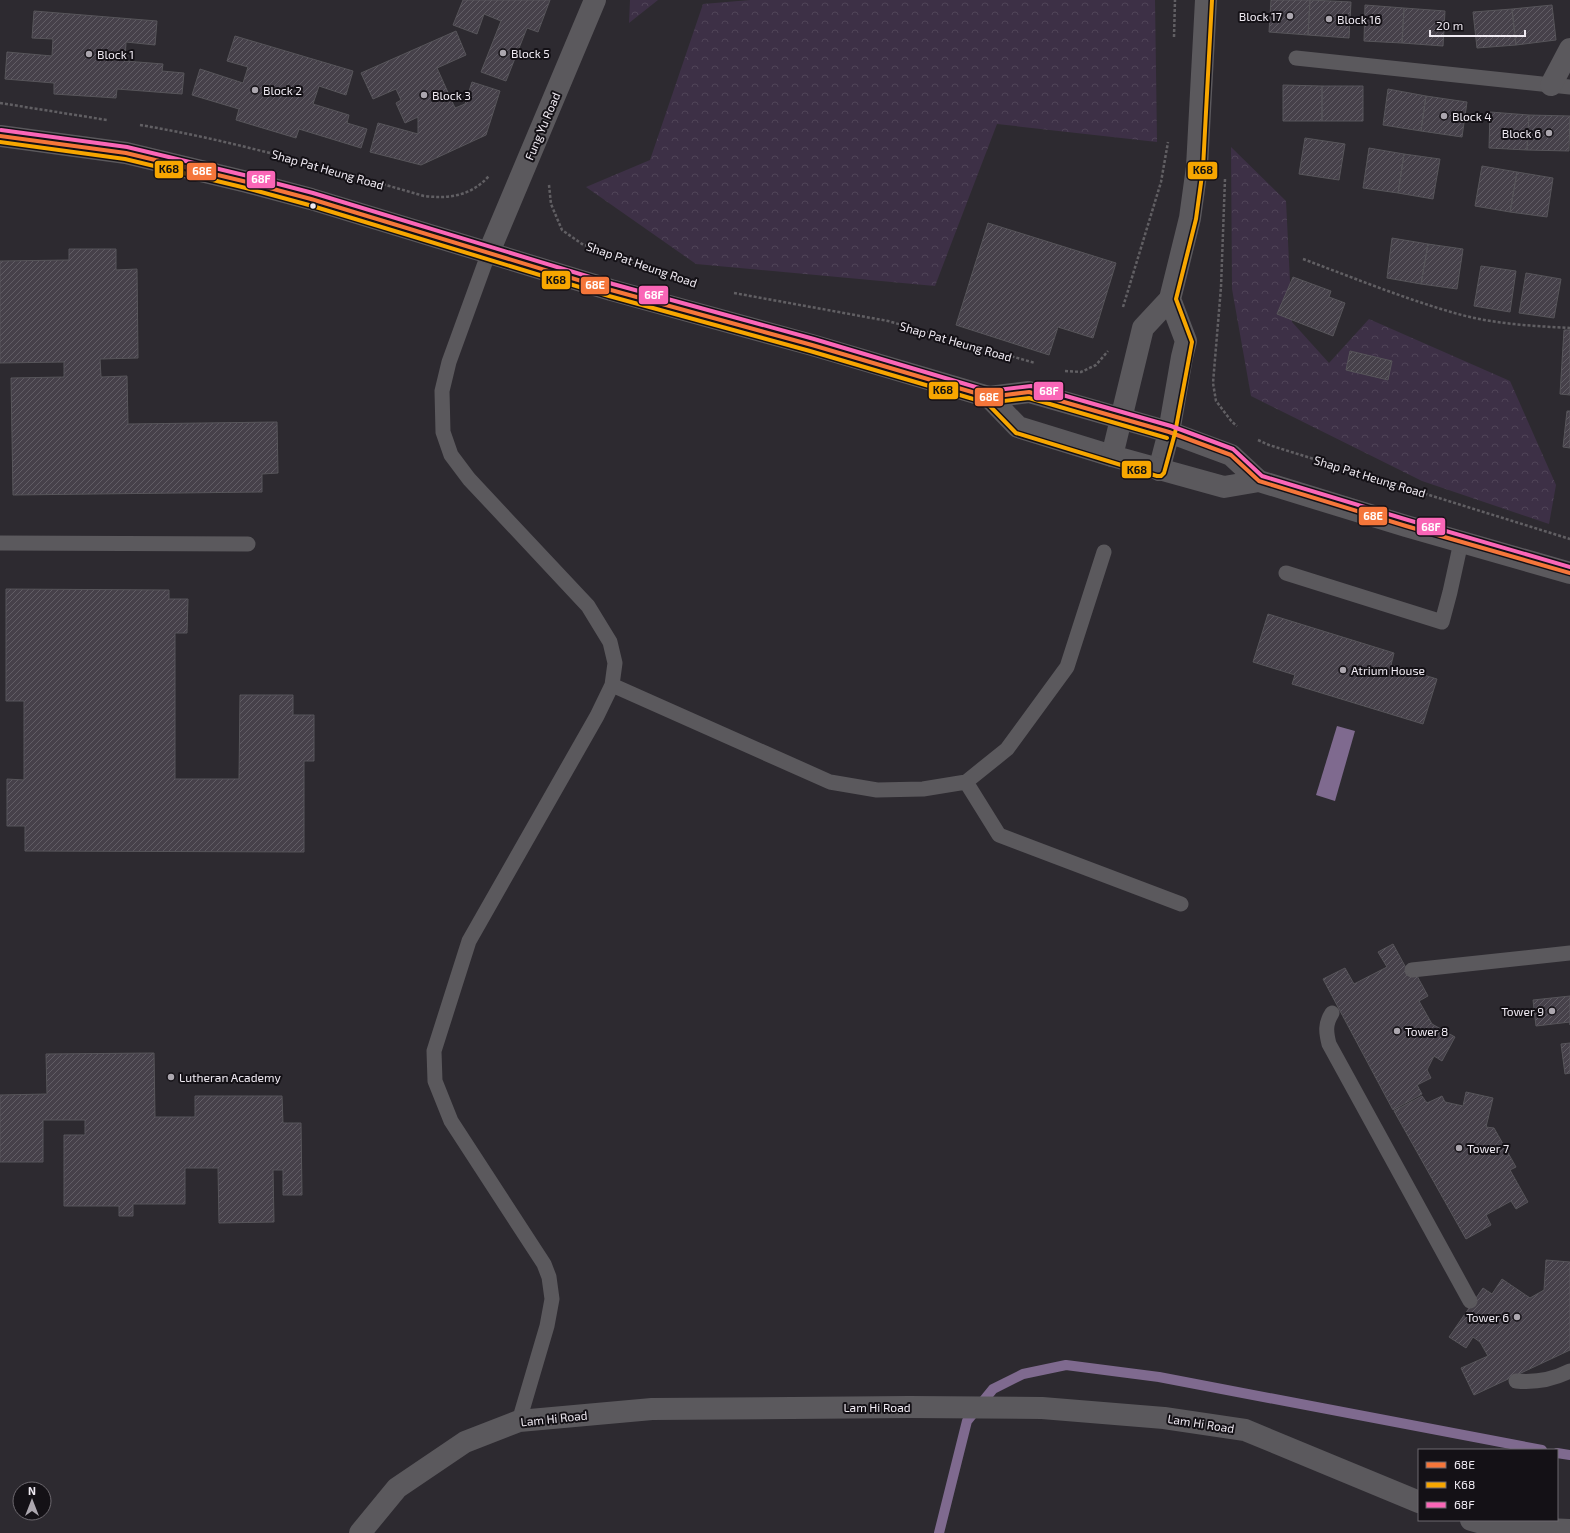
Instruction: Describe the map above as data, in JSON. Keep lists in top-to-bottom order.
{
  "streets": {
    "street": ["Fung Yu Road", "Lam Hi Road"],
    "path": ["Shap Pat Heung Road"]
  },
  "crossings": [
    ["Fung Yu Road", "Shap Pat Heung Road"]
  ],
  "places": [
    "Block 17",
    "Block 16",
    "Block 5",
    "Block 1",
    "Block 2",
    "Block 3",
    "Block 4",
    "Block 6",
    "Atrium House",
    "Tower 9",
    "Tower 8",
    "Lutheran Academy",
    "Tower 7",
    "Tower 6"
  ],
  "lines": ["transit line K68", "transit line 68F", "transit line 68E"],
  "legend": ["68E", "K68", "68F"],
  "scale_bar": "20 m",
  "north": "top"
}
